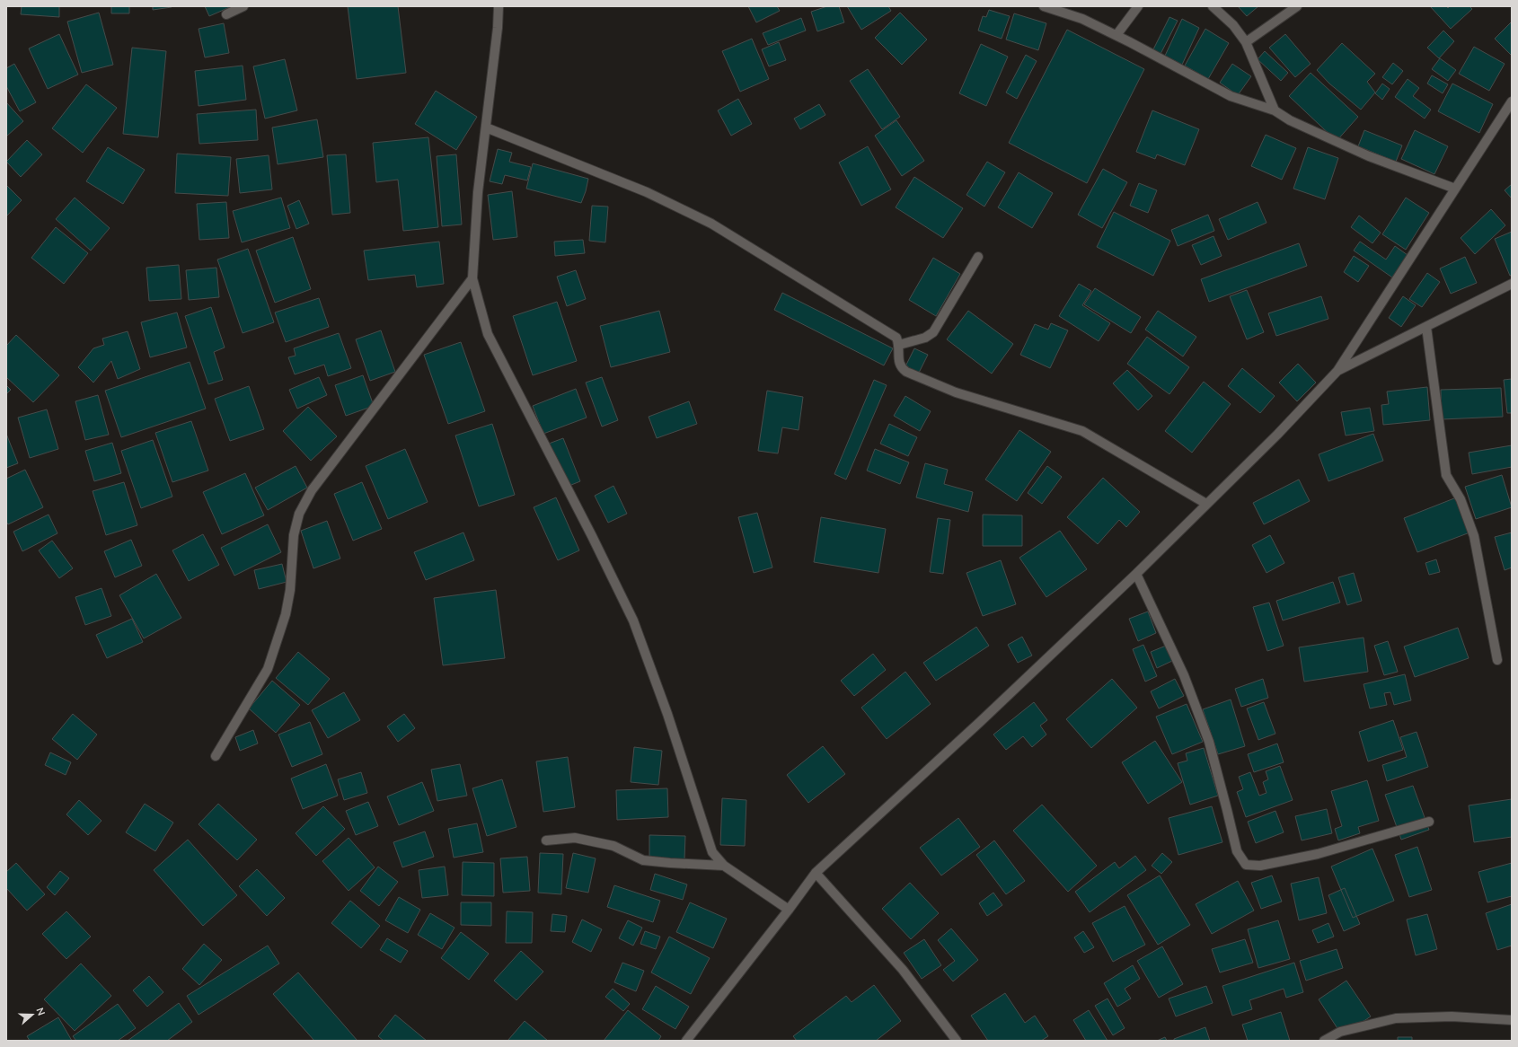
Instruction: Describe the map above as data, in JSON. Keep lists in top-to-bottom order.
{
  "north": "right"
}
